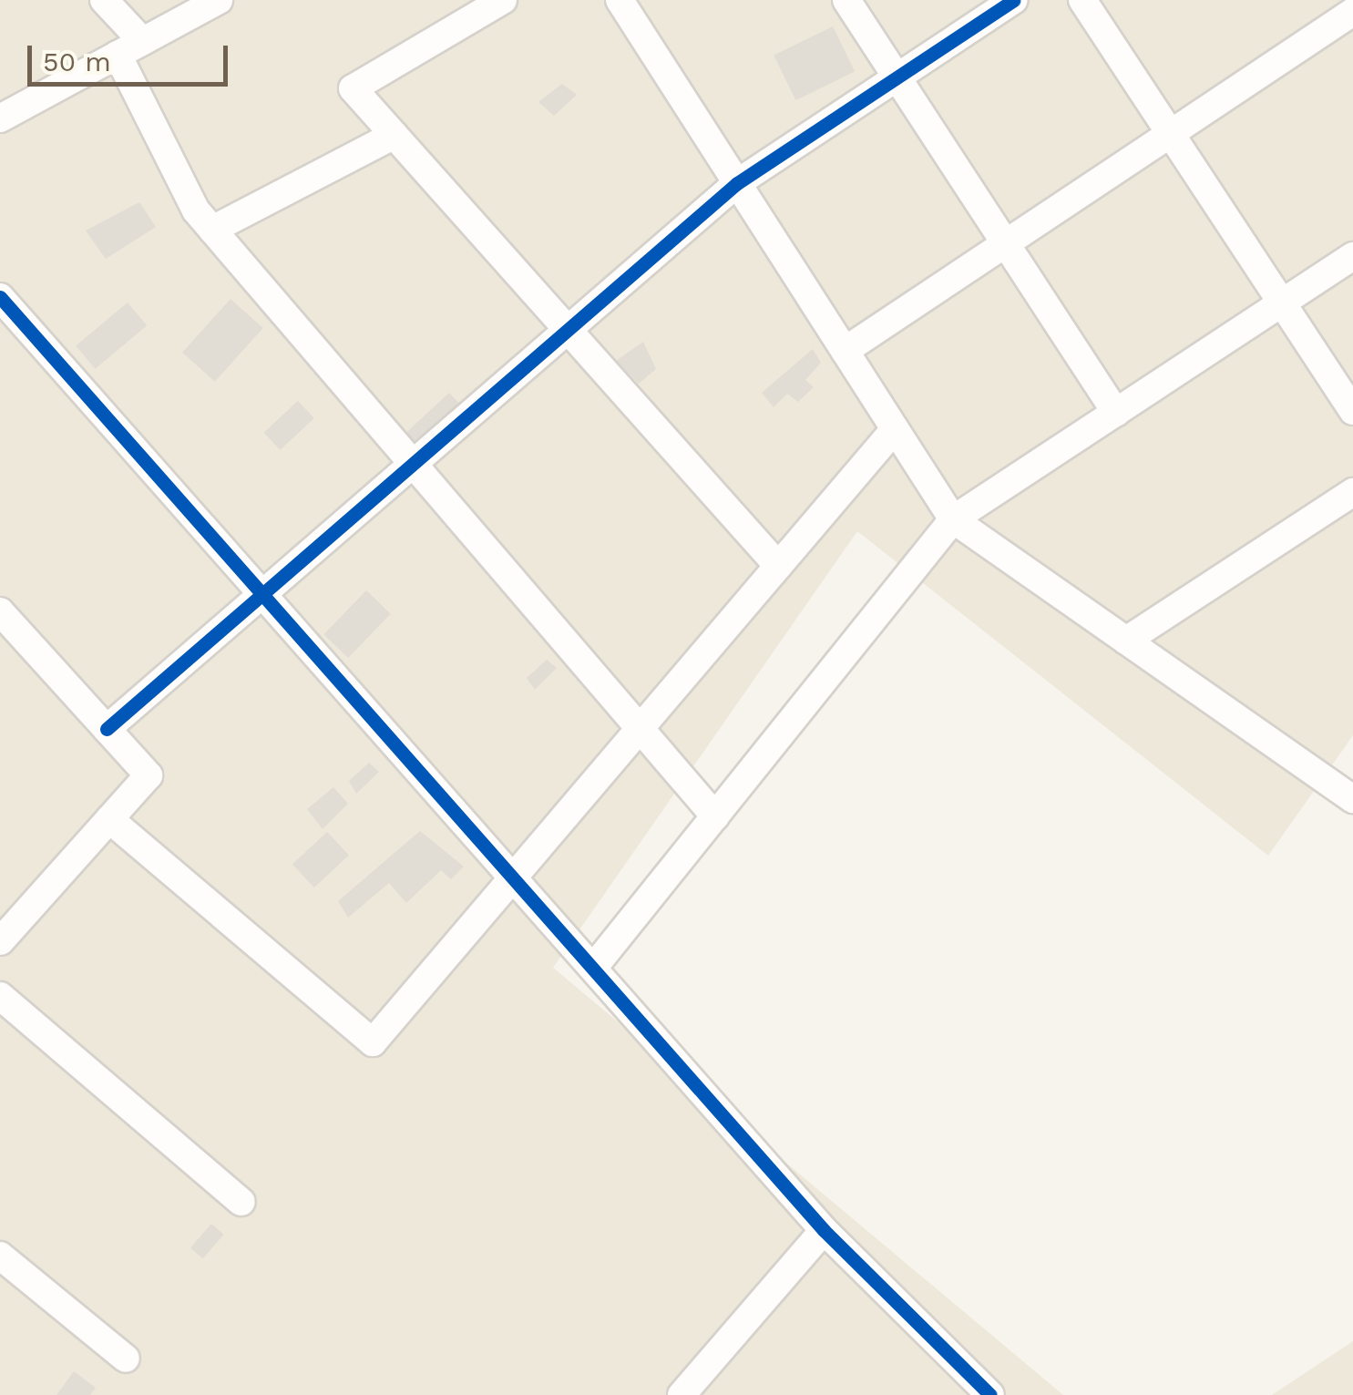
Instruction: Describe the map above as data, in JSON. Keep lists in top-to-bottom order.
{
  "scale_bar": "50 m"
}
